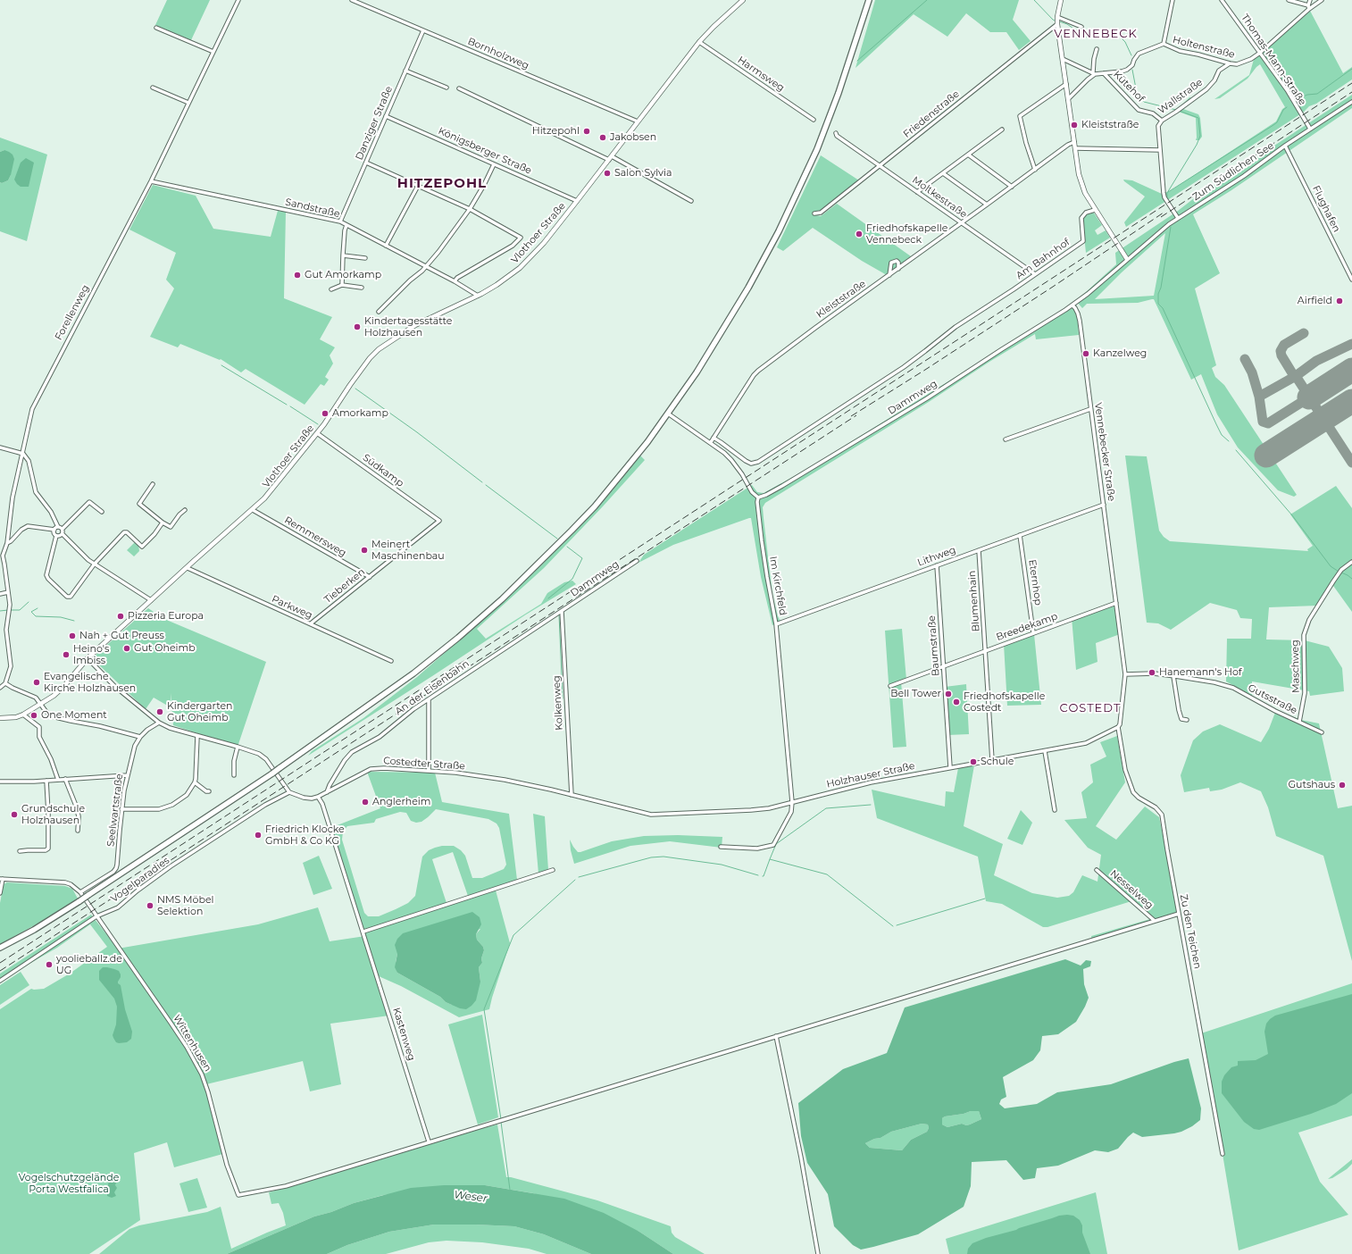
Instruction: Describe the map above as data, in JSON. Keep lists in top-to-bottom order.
{
  "streets": {
    "street": [
      "Holtenstraße",
      "Bornholzweg",
      "Thomas-Mann-Straße",
      "Harmsweg",
      "Kütehof",
      "Wallstraße",
      "Friedenstraße",
      "Danziger Straße",
      "Königsberger Straße",
      "Zum Südlichen See",
      "Moltkestraße",
      "Sandstraße",
      "Flughafen",
      "Vlothoer Straße",
      "Am Bahnhof",
      "Kleiststraße",
      "Forellenweg",
      "Dammweg",
      "Vennebecker Straße",
      "Südkamp",
      "Remmersweg",
      "Lithweg",
      "Eternhop",
      "Tieberken",
      "Im Kirchfeld",
      "Blumenhain",
      "Parkweg",
      "Breedekamp",
      "Baumstraße",
      "Maschweg",
      "An der Eisenbahn",
      "Gutsstraße",
      "Kolkenweg",
      "Costedter Straße",
      "Holzhauser Straße",
      "Seelwartstraße",
      "Vogelparadies",
      "Nesselweg",
      "Zu den Teichen",
      "Kastenweg",
      "Wittenhusen"
    ]
  },
  "crossings": [
    ["Holtenstraße", "Thomas-Mann-Straße"],
    ["Holtenstraße", "Wallstraße"],
    ["Bornholzweg", "Danziger Straße"],
    ["Bornholzweg", "Vlothoer Straße"],
    ["Thomas-Mann-Straße", "Zum Südlichen See"],
    ["Harmsweg", "Vlothoer Straße"],
    ["Kütehof", "Wallstraße"],
    ["Wallstraße", "Zum Südlichen See"],
    ["Friedenstraße", "Moltkestraße"],
    ["Danziger Straße", "Königsberger Straße"],
    ["Danziger Straße", "Sandstraße"],
    ["Königsberger Straße", "Vlothoer Straße"],
    ["Zum Südlichen See", "Flughafen"],
    ["Moltkestraße", "Am Bahnhof"],
    ["Moltkestraße", "Kleiststraße"],
    ["Sandstraße", "Vlothoer Straße"],
    ["Sandstraße", "Forellenweg"],
    ["Vlothoer Straße", "Südkamp"],
    ["Vlothoer Straße", "Remmersweg"],
    ["Vlothoer Straße", "Parkweg"],
    ["Am Bahnhof", "Kleiststraße"],
    ["Dammweg", "Vennebecker Straße"],
    ["Dammweg", "Im Kirchfeld"],
    ["Dammweg", "An der Eisenbahn"],
    ["Dammweg", "Kolkenweg"],
    ["Vennebecker Straße", "Lithweg"],
    ["Vennebecker Straße", "Breedekamp"],
    ["Vennebecker Straße", "Gutsstraße"],
    ["Südkamp", "Tieberken"],
    ["Remmersweg", "Tieberken"],
    ["Lithweg", "Eternhop"],
    ["Lithweg", "Im Kirchfeld"],
    ["Lithweg", "Blumenhain"],
    ["Lithweg", "Baumstraße"],
    ["Eternhop", "Breedekamp"],
    ["Tieberken", "Parkweg"],
    ["Im Kirchfeld", "Holzhauser Straße"],
    ["Blumenhain", "Breedekamp"],
    ["Blumenhain", "Holzhauser Straße"],
    ["Breedekamp", "Baumstraße"],
    ["Baumstraße", "Holzhauser Straße"],
    ["Maschweg", "Gutsstraße"],
    ["An der Eisenbahn", "Kolkenweg"],
    ["An der Eisenbahn", "Costedter Straße"],
    ["Kolkenweg", "Costedter Straße"],
    ["Kolkenweg", "Holzhauser Straße"],
    ["Costedter Straße", "Holzhauser Straße"],
    ["Costedter Straße", "Vogelparadies"],
    ["Costedter Straße", "Kastenweg"],
    ["Holzhauser Straße", "Zu den Teichen"],
    ["Seelwartstraße", "Wittenhusen"],
    ["Vogelparadies", "Wittenhusen"],
    ["Kastenweg", "Wittenhusen"]
  ],
  "districts": ["VENNEBECK", "HITZEPOHL", "COSTEDT"],
  "water": ["Weser"],
  "parks": ["Vogelschutzgelände Porta Westfalica"],
  "places": [
    "Kleiststraße",
    "Hitzepohl",
    "Jakobsen",
    "Salon Sylvia",
    "Friedhofskapelle Vennebeck",
    "Gut Amorkamp",
    "Airfield",
    "Kindertagesstätte Holzhausen",
    "Kanzelweg",
    "Amorkamp",
    "Meinert Maschinenbau",
    "Pizzeria Europa",
    "Nah + Gut Preuss",
    "Gut Oheimb",
    "Heino's Imbiss",
    "Hanemann's Hof",
    "Evangelische Kirche Holzhausen",
    "Bell Tower",
    "Friedhofskapelle Costedt",
    "Kindergarten Gut Oheimb",
    "One Moment",
    "Schule",
    "Gutshaus",
    "Anglerheim",
    "Grundschule Holzhausen",
    "Friedrich Klocke GmbH & Co KG",
    "NMS Möbel Selektion",
    "yoolieballz.de UG"
  ]
}
